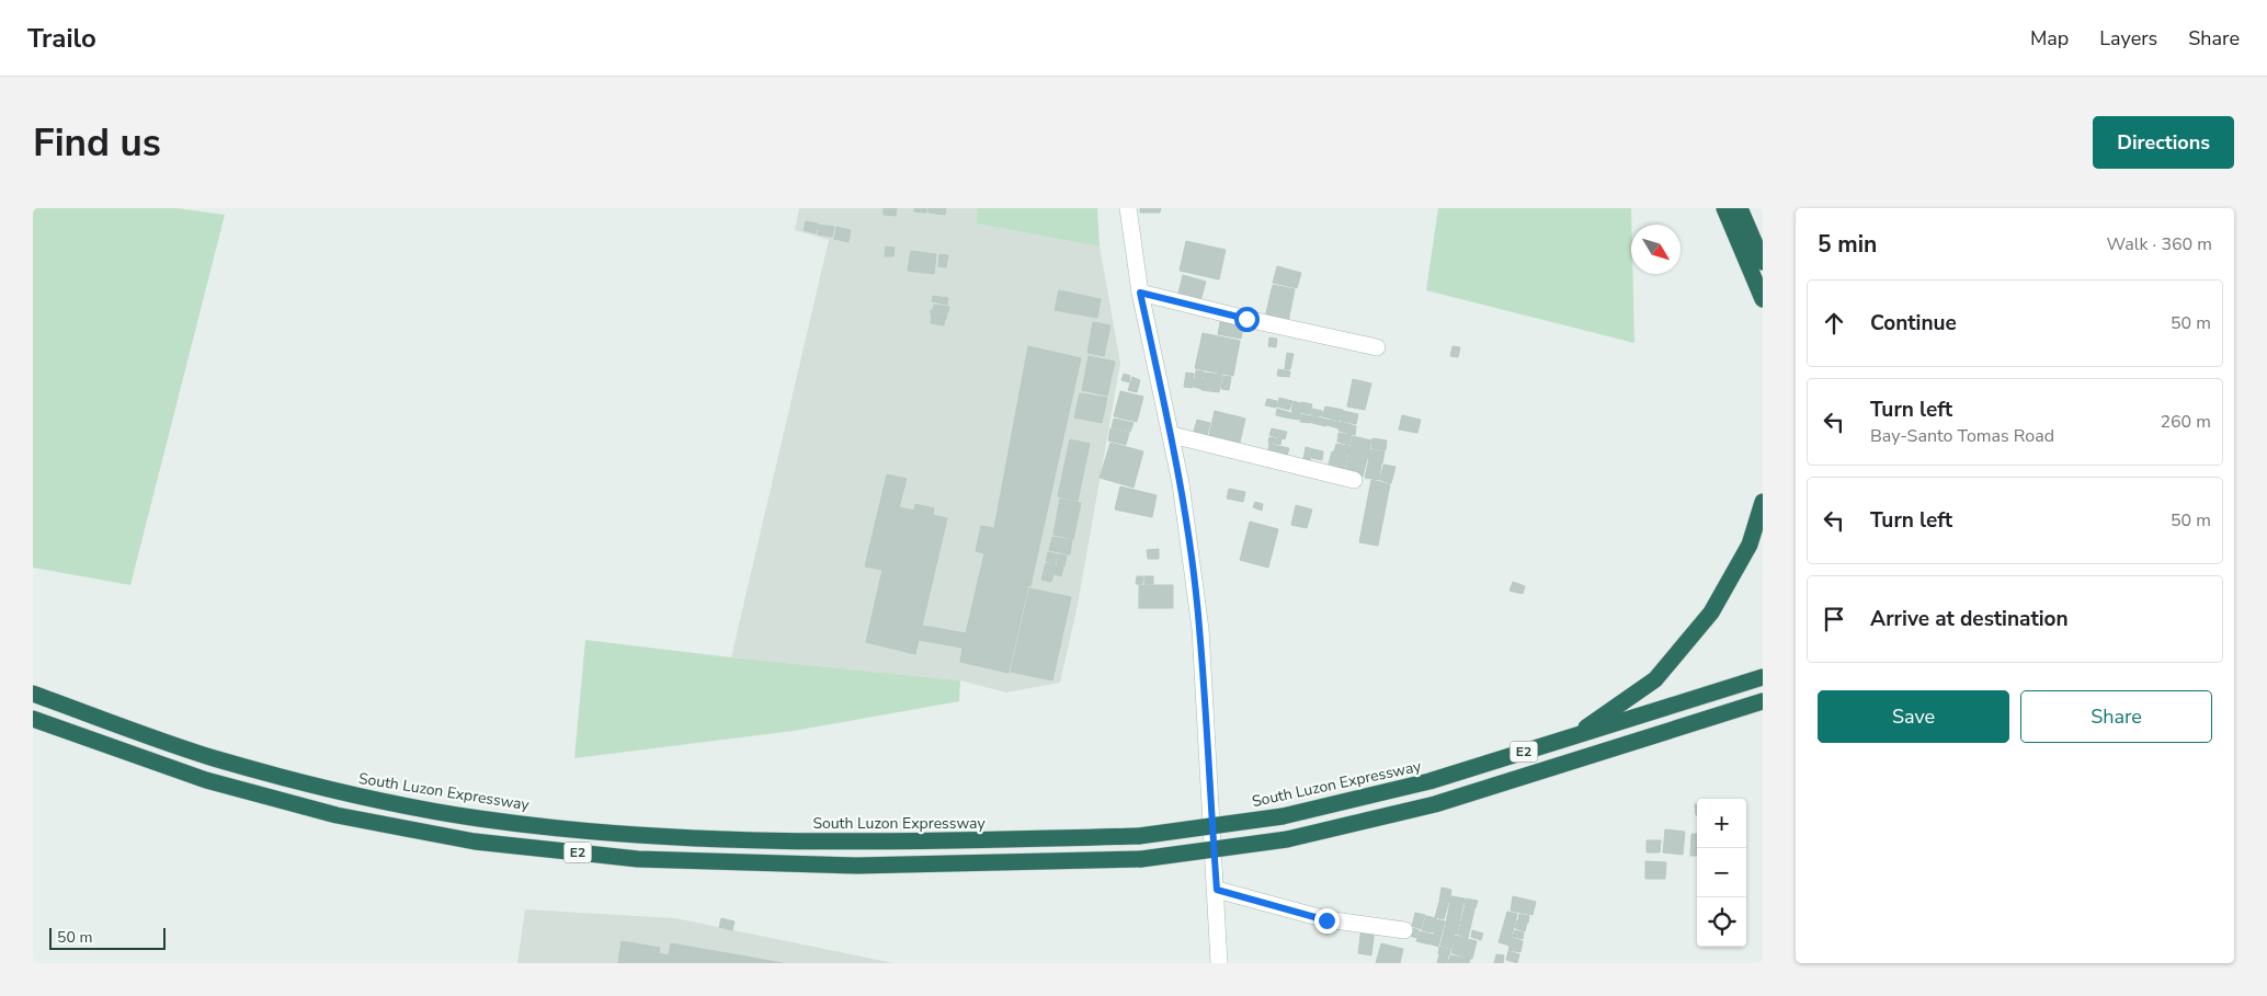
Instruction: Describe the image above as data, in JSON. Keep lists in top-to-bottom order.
{
  "streets": {
    "highway": ["E2", "South Luzon Expressway"]
  },
  "scale_bar": "50 m",
  "north": "bottom right",
  "page": {
    "header": "Trailo",
    "nav": ["Map", "Layers", "Share"],
    "buttons": [
      "Directions",
      ["Save", "Share"]
    ],
    "title": "Find us",
    "heading": ["5 min", "Walk · 360 m"],
    "list": [
      ["Continue", "50 m"],
      ["Turn left", "Bay-Santo Tomas Road", "260 m"],
      ["Turn left", "50 m"],
      "Arrive at destination"
    ],
    "map_buttons": ["+", "−"],
    "scale": "50 m"
  }
}
